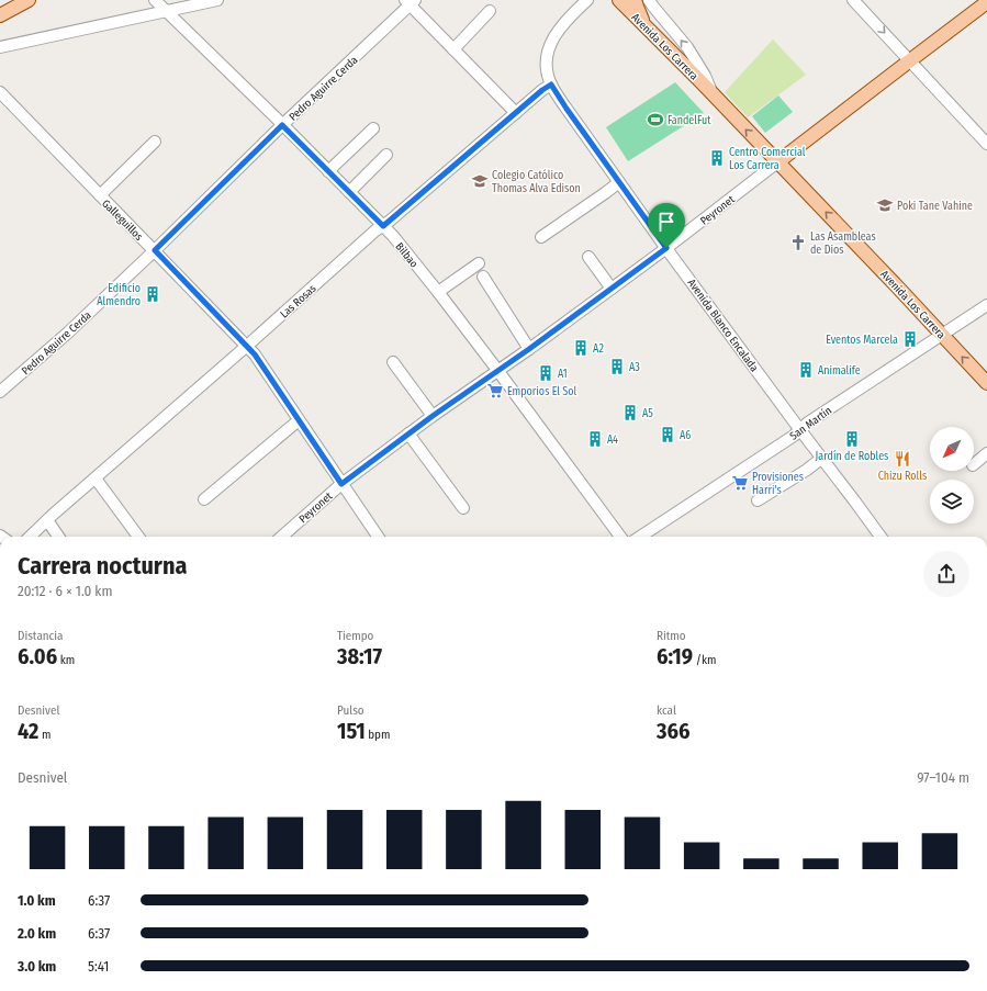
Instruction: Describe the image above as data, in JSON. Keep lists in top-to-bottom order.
{
  "streets": {
    "main road": ["Avenida Los Carrera", "Peyronet"],
    "street": [
      "Pedro Aguirre Cerda",
      "Galleguillos",
      "Bilbao",
      "Las Rosas",
      "Avenida Blanco Encalada",
      "San Martín"
    ]
  },
  "crossings": [
    ["Avenida Los Carrera", "Peyronet"],
    ["Avenida Los Carrera", "San Martín"],
    ["Pedro Aguirre Cerda", "Galleguillos"],
    ["Pedro Aguirre Cerda", "Bilbao"],
    ["Peyronet", "Galleguillos"],
    ["Peyronet", "Bilbao"],
    ["Peyronet", "Avenida Blanco Encalada"],
    ["Galleguillos", "Las Rosas"],
    ["Bilbao", "Las Rosas"],
    ["Las Rosas", "Avenida Blanco Encalada"],
    ["Avenida Blanco Encalada", "San Martín"]
  ],
  "one_way": ["Avenida Los Carrera"],
  "places": {
    "sports": ["FandelFut"],
    "building": [
      "Centro Comercial Los Carrera",
      "Edificio Almendro",
      "Eventos Marcela",
      "A2",
      "A3",
      "Animalife",
      "A1",
      "A5",
      "A6",
      "A4",
      "Jardín de Robles"
    ],
    "school or university": ["Colegio Católico Thomas Alva Edison", "Poki Tane Vahine"],
    "church": ["Las Asambleas de Dios"],
    "supermarket": ["Emporios El Sol", "Provisiones Harri's"],
    "restaurant": ["Chizu Rolls"]
  },
  "north": "bottom left",
  "page": {
    "heading": ["Carrera nocturna", "20:12 · 6 × 1.0 km"],
    "stats": [
      ["Distancia", "6.06 km"],
      ["Tiempo", "38:17"],
      ["Ritmo", "6:19 /km"],
      ["Desnivel", "42 m"],
      ["Pulso", "151 bpm"],
      ["kcal", "366"]
    ],
    "chart": ["Desnivel", "97–104 m"],
    "list": [
      {
        "name": "1.0 km",
        "note": "6:37"
      },
      {
        "name": "2.0 km",
        "note": "6:37"
      },
      {
        "name": "3.0 km",
        "note": "5:41"
      }
    ]
  }
}
